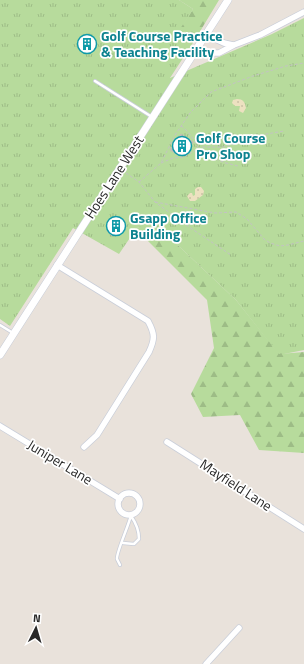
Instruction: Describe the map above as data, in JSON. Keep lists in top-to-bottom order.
{
  "streets": {
    "street": ["Hoes Lane West", "Juniper Lane", "Mayfield Lane"]
  },
  "places": {
    "building": ["Golf Course Practice & Teaching Facility", "Golf Course Pro Shop", "Gsapp Office Building"]
  },
  "north": "top"
}
